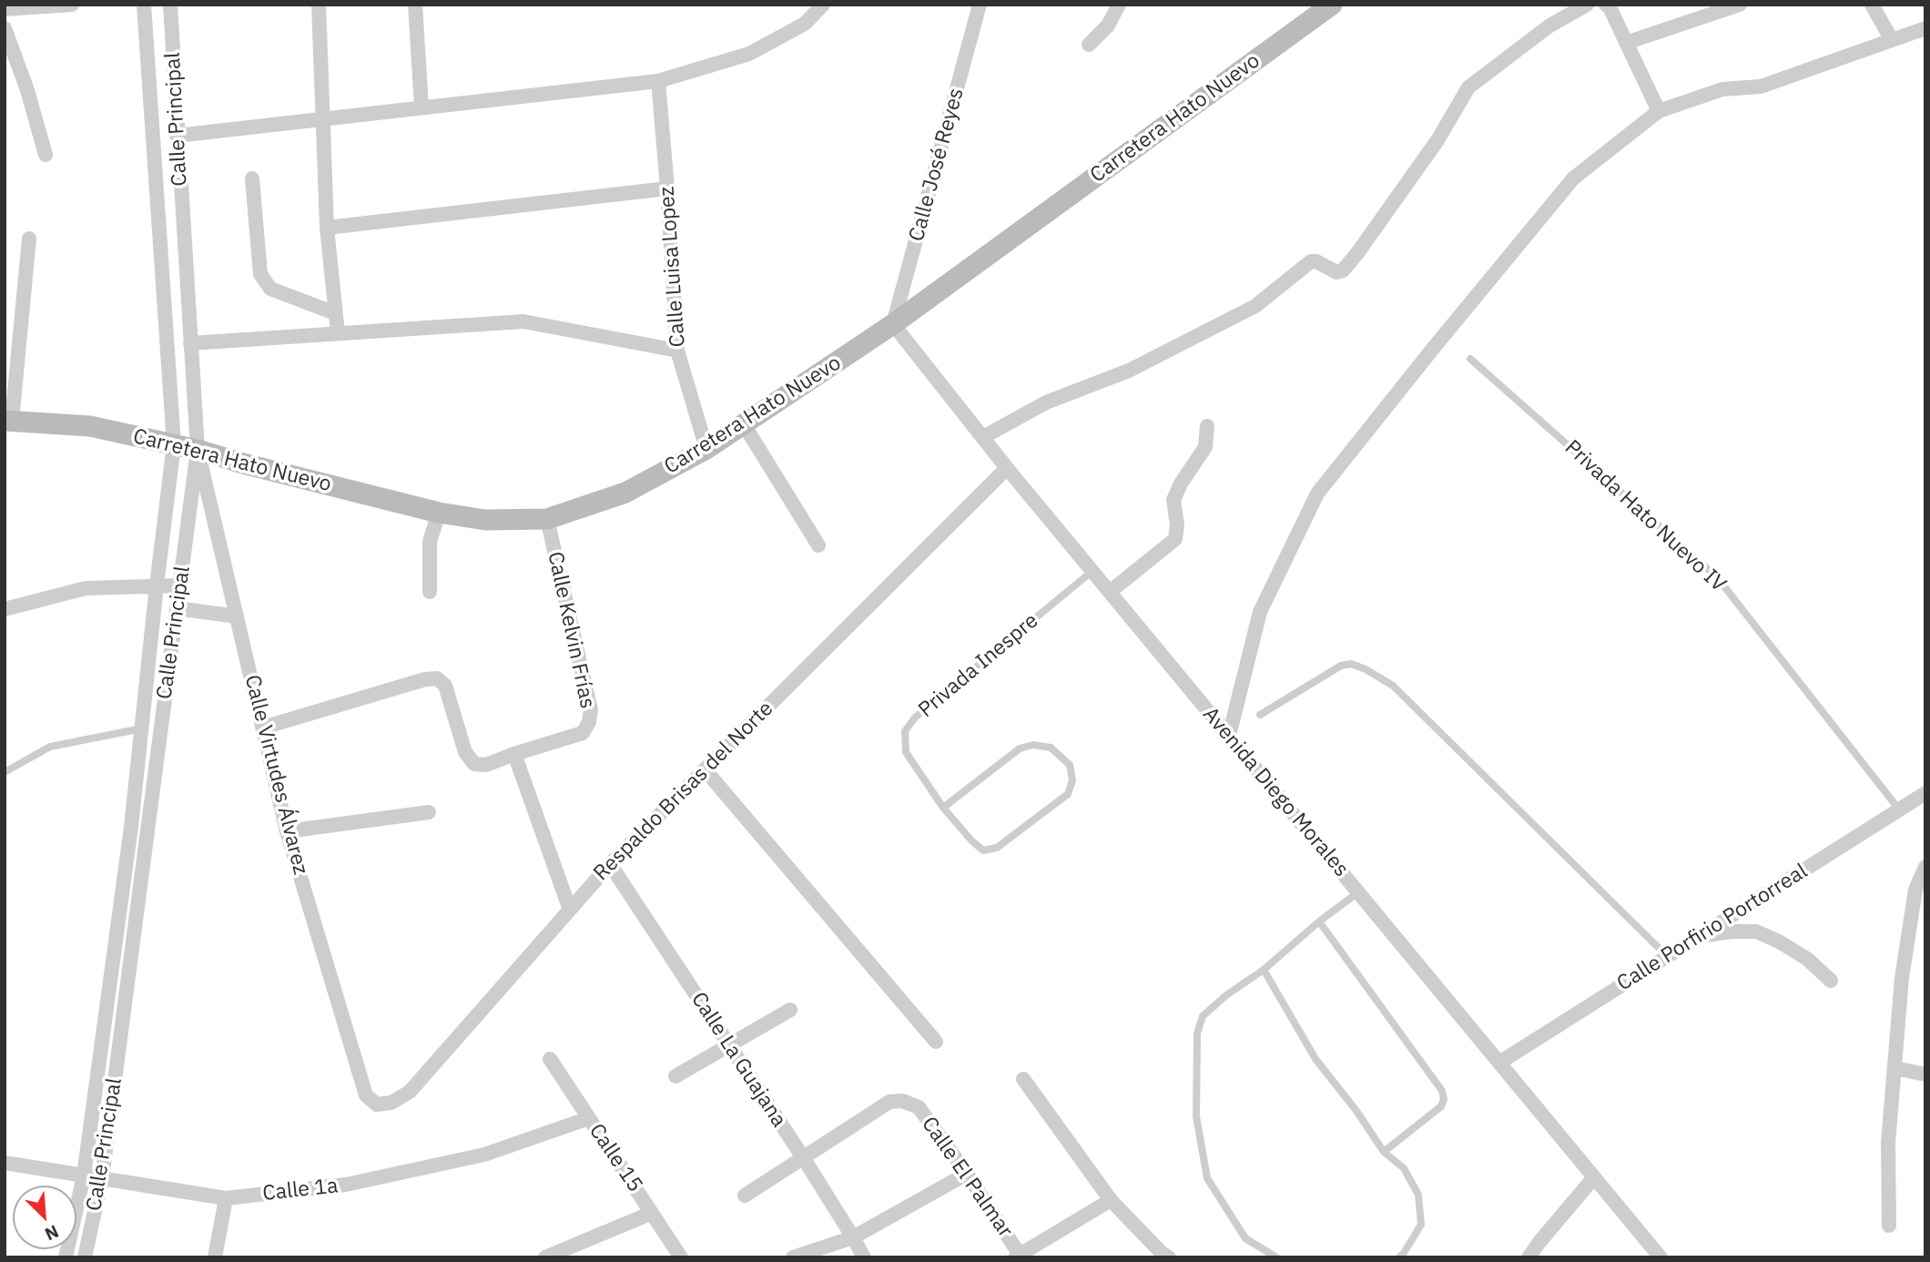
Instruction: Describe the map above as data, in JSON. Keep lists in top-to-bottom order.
{
  "streets": {
    "main road": ["Carretera Hato Nuevo"],
    "street": [
      "Calle Principal",
      "Calle José Reyes",
      "Calle Luisa Lopez",
      "Calle Kelvin Frías",
      "Calle Virtudes Álvarez",
      "Respaldo Brisas del Norte",
      "Avenida Diego Morales",
      "Calle Porfirio Portorreal",
      "Calle La Guajana",
      "Calle 15",
      "Calle El Palmar",
      "Calle 1a"
    ],
    "lane": ["Privada Hato Nuevo IV", "Privada Inespre"]
  },
  "crossings": [
    ["Carretera Hato Nuevo", "Calle Principal"],
    ["Carretera Hato Nuevo", "Calle José Reyes"],
    ["Carretera Hato Nuevo", "Calle Luisa Lopez"],
    ["Carretera Hato Nuevo", "Calle Kelvin Frías"],
    ["Carretera Hato Nuevo", "Calle Virtudes Álvarez"],
    ["Carretera Hato Nuevo", "Avenida Diego Morales"],
    ["Calle Principal", "Calle Virtudes Álvarez"],
    ["Calle Principal", "Calle 1a"],
    ["Calle José Reyes", "Avenida Diego Morales"],
    ["Privada Hato Nuevo IV", "Calle Porfirio Portorreal"],
    ["Calle Kelvin Frías", "Calle Virtudes Álvarez"],
    ["Privada Inespre", "Avenida Diego Morales"],
    ["Calle Virtudes Álvarez", "Respaldo Brisas del Norte"],
    ["Respaldo Brisas del Norte", "Avenida Diego Morales"],
    ["Respaldo Brisas del Norte", "Calle La Guajana"],
    ["Avenida Diego Morales", "Calle Porfirio Portorreal"],
    ["Calle La Guajana", "Calle El Palmar"],
    ["Calle 15", "Calle 1a"]
  ],
  "north": "bottom right"
}
